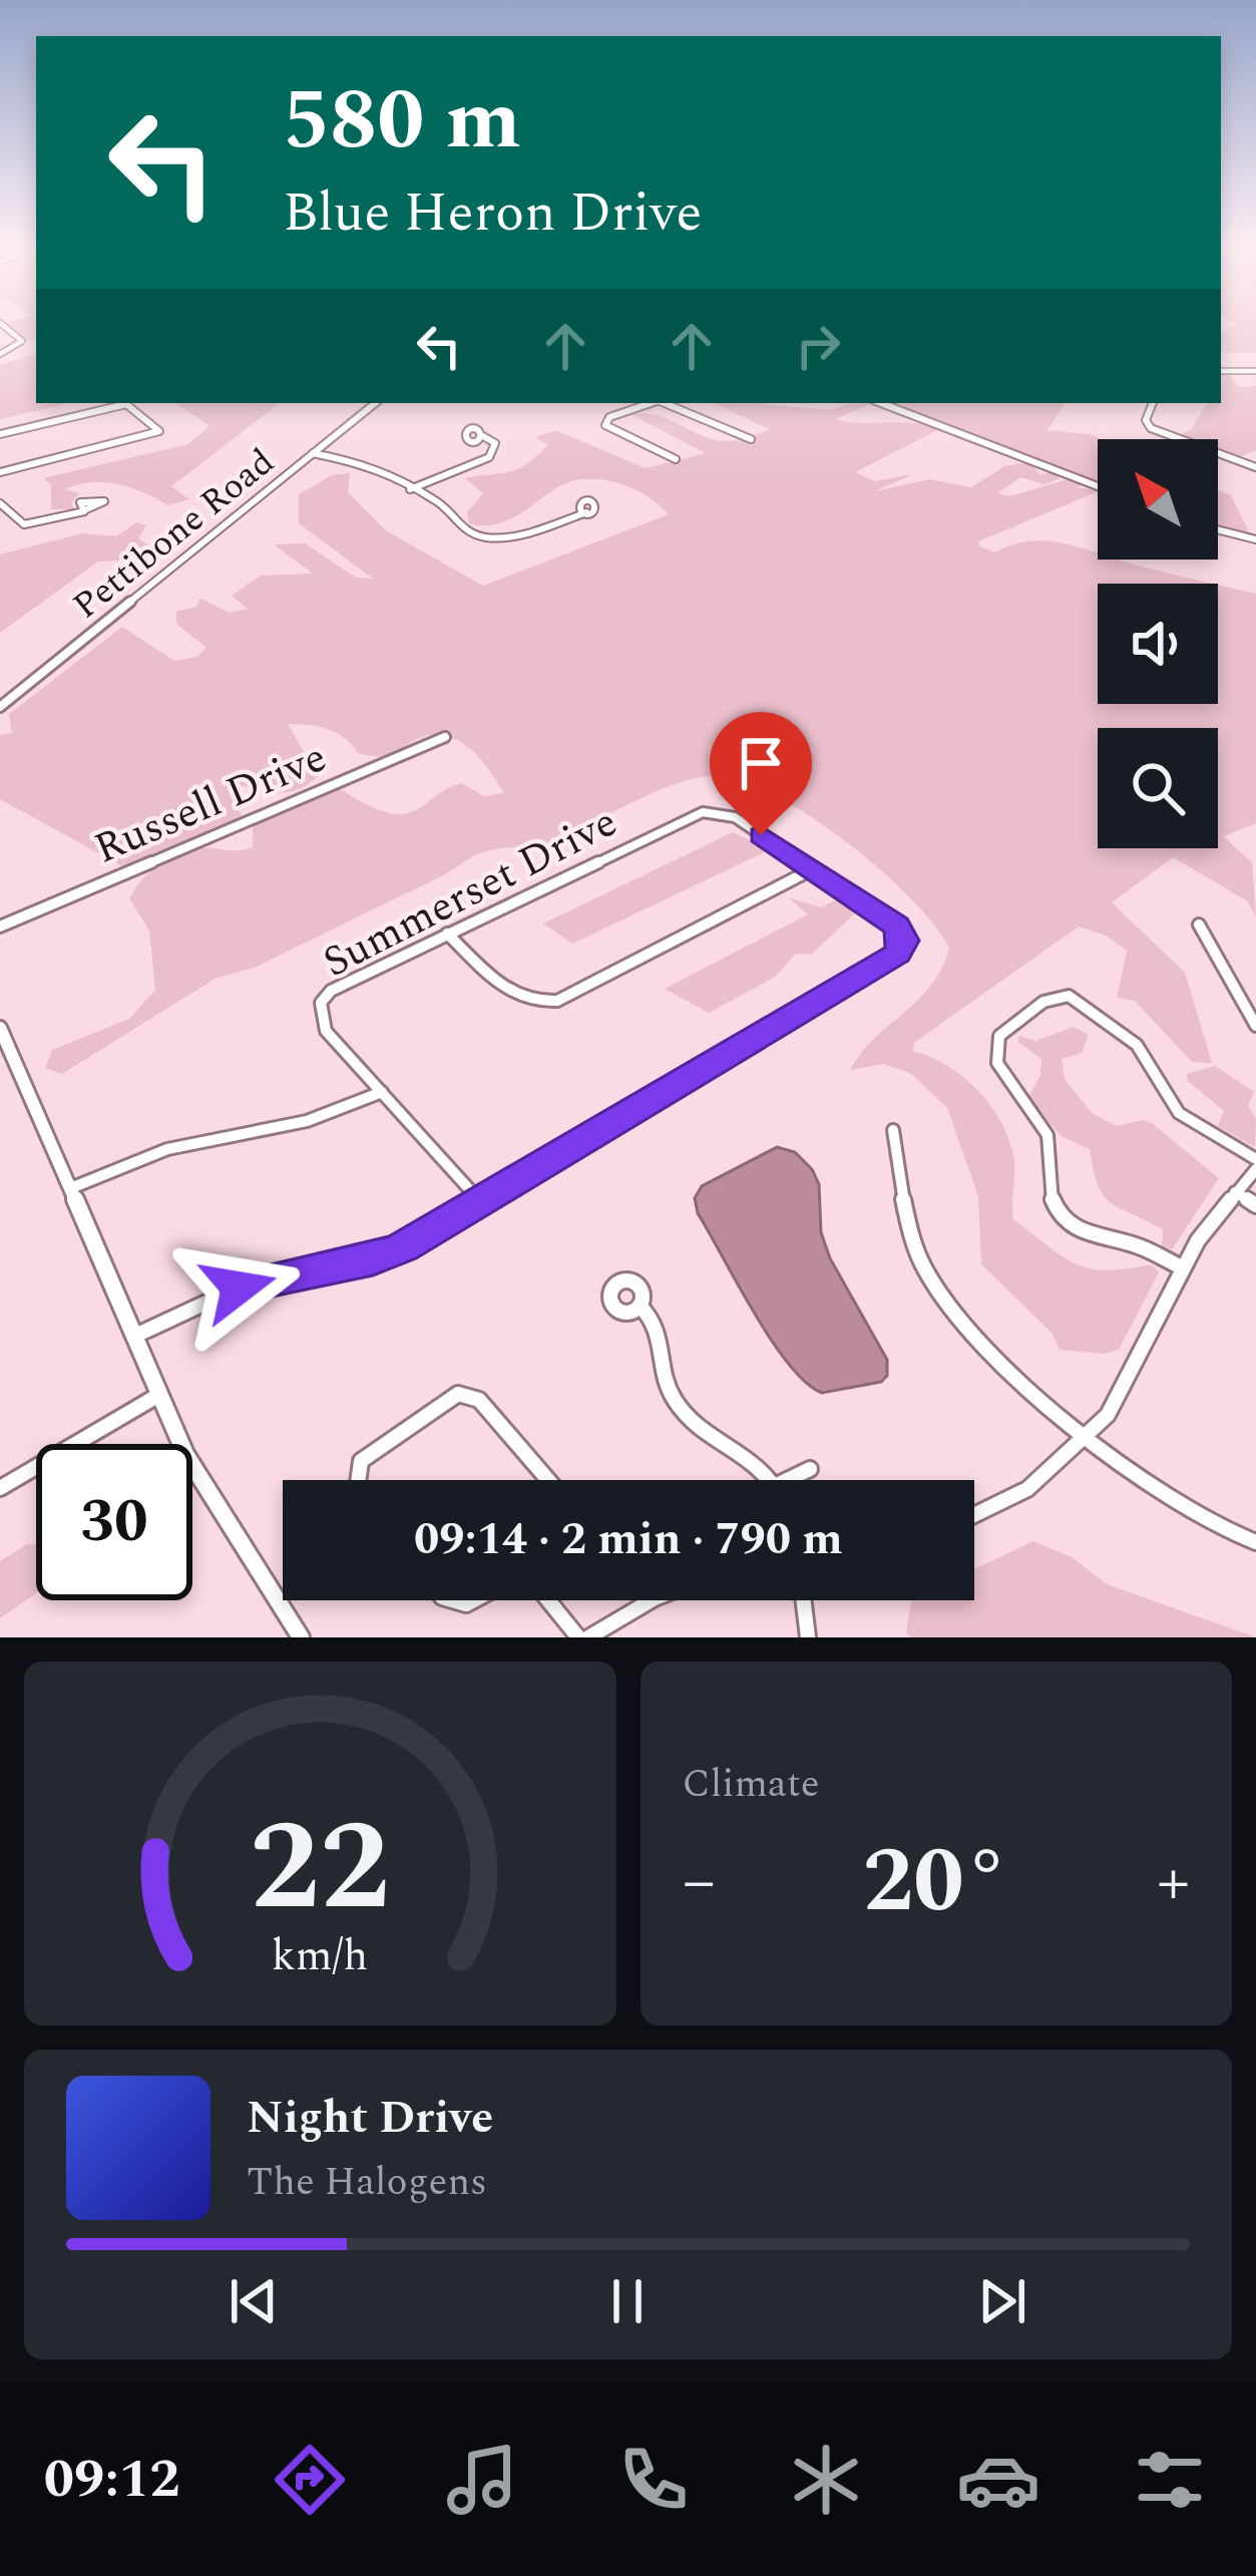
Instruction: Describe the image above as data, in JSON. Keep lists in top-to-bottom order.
{
  "streets": {
    "street": ["Pettibone Road", "Russell Drive", "Summerset Drive"]
  },
  "north": "top left",
  "page": {
    "turn": ["580 m", "Blue Heron Drive"],
    "limit": "30",
    "trip": "09:14 · 2 min · 790 m",
    "tile": "Climate",
    "heat": ["−", "20°", "+"],
    "song": ["Night Drive", "The Halogens"],
    "tabs": "09:12",
    "gauge": ["22", "km/h"]
  }
}
